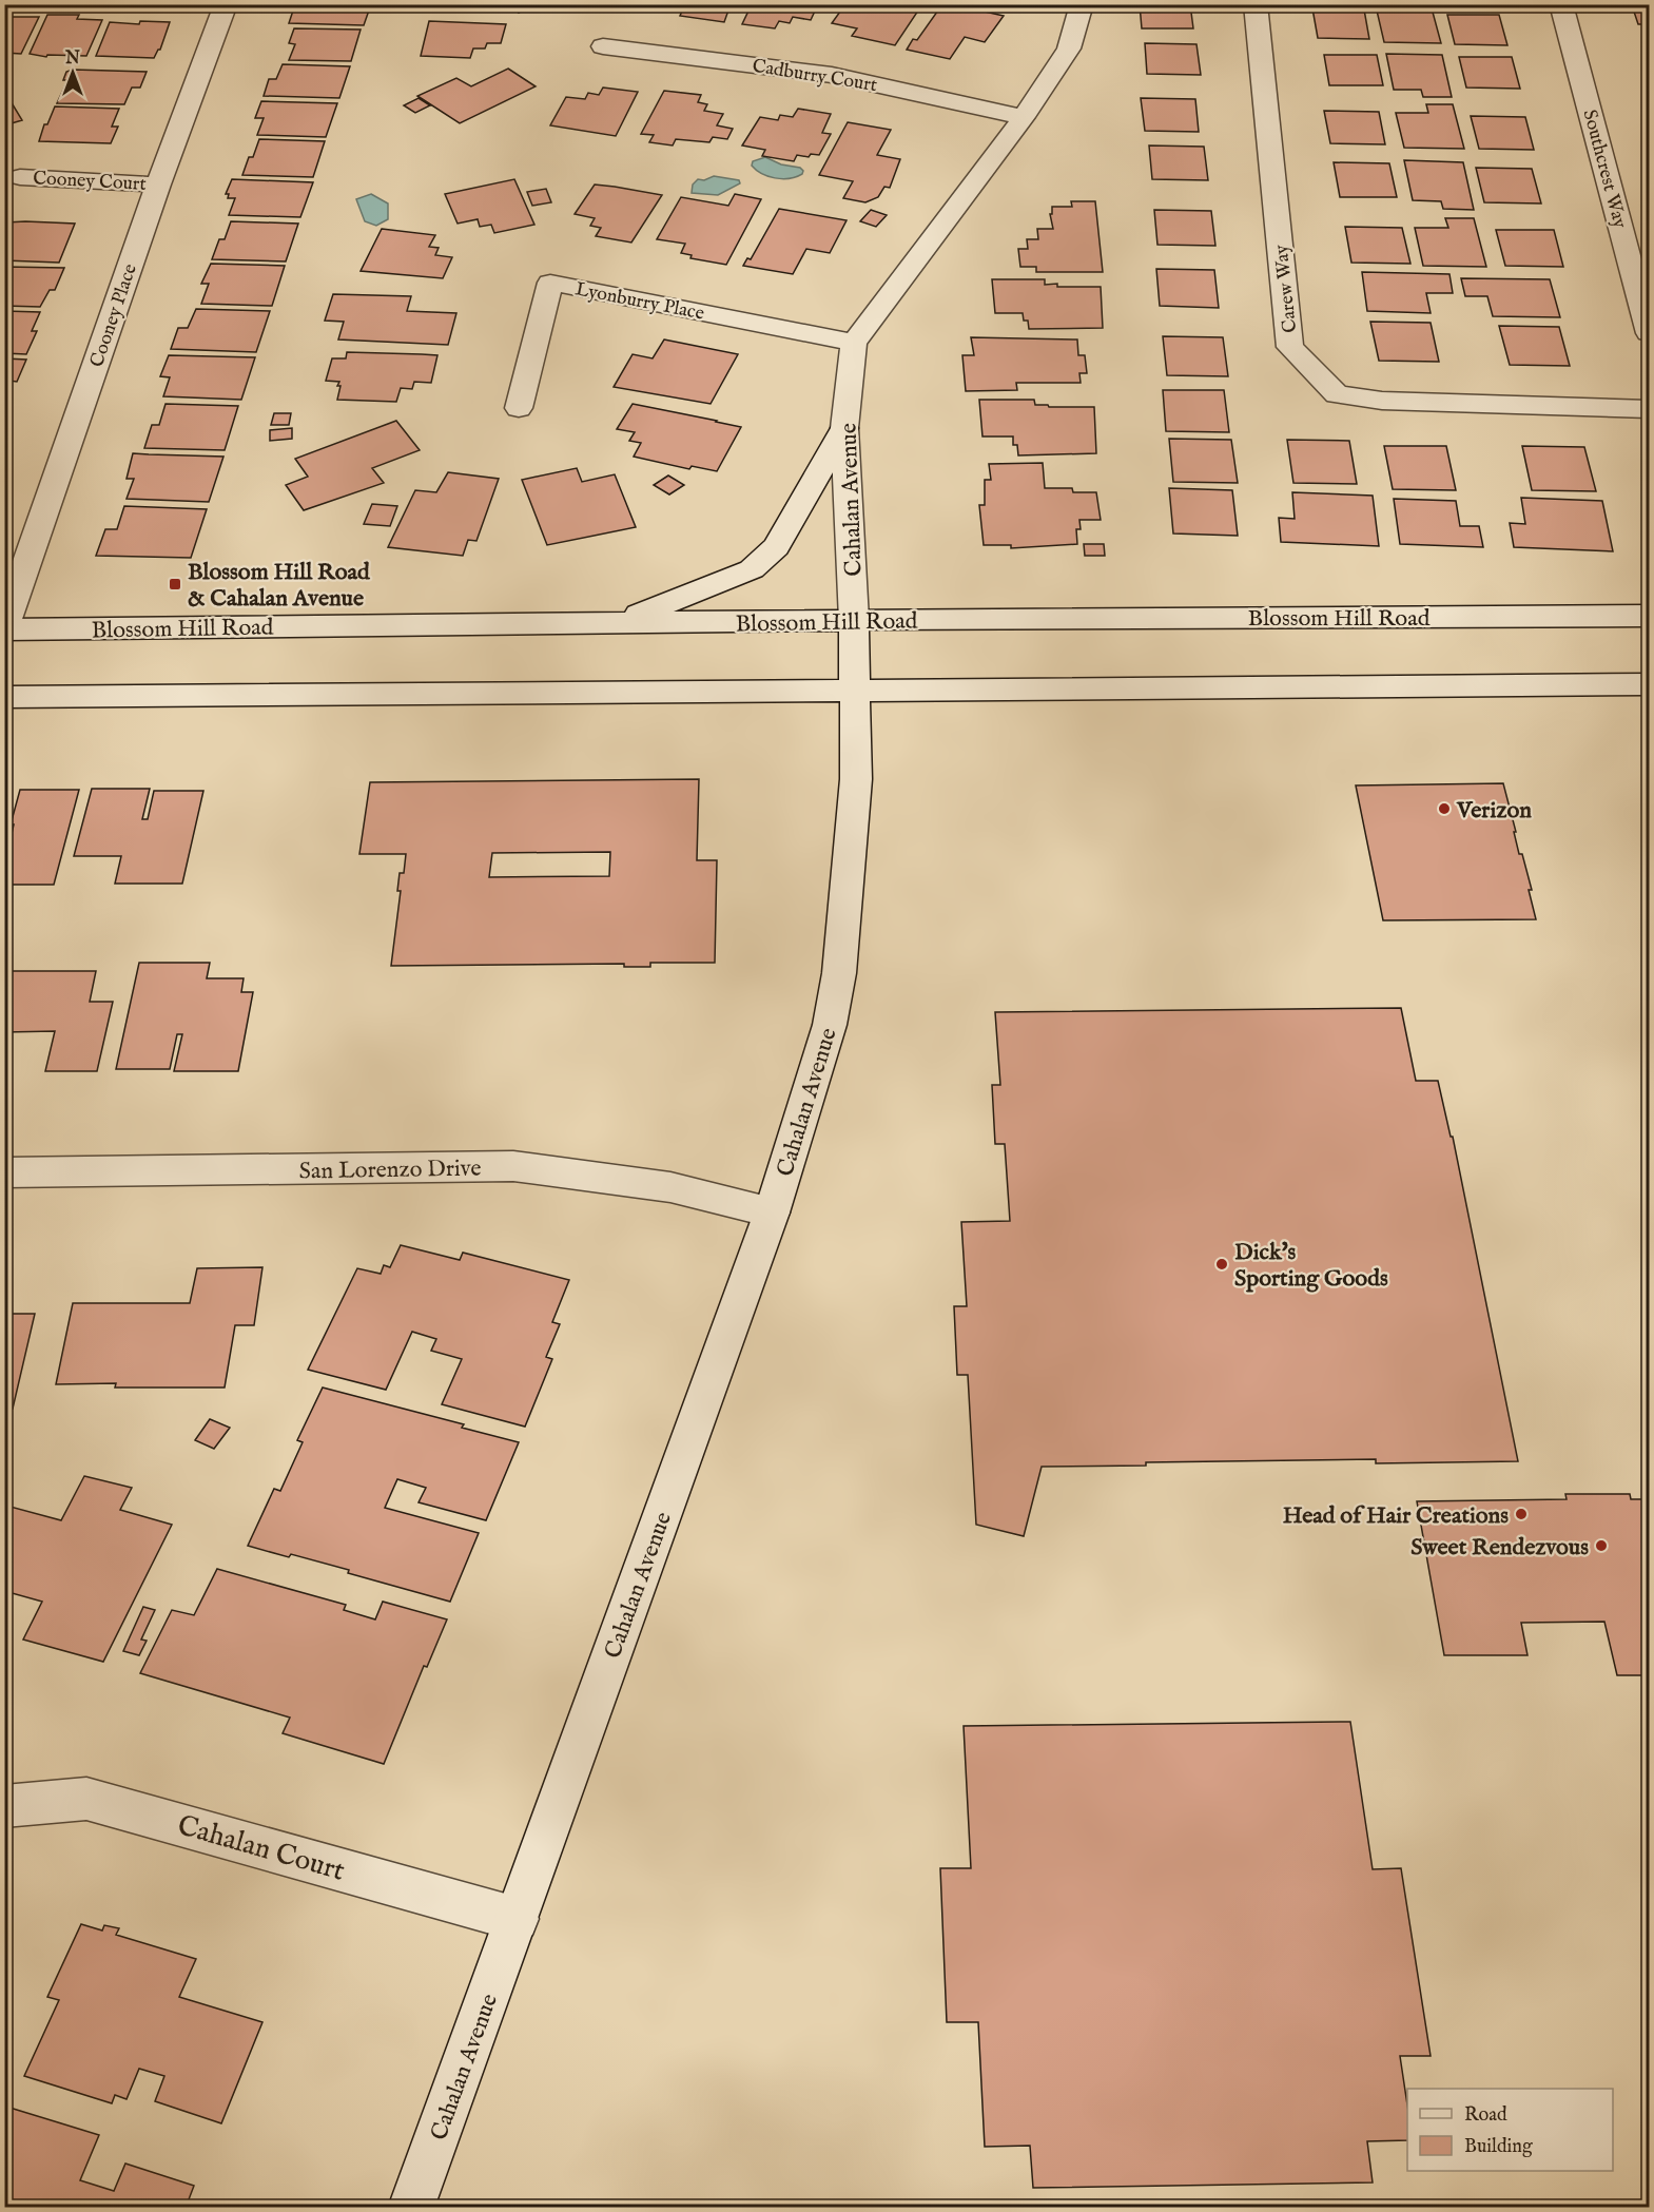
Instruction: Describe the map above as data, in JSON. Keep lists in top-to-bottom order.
{
  "streets": {
    "street": [
      "Cadburry Court",
      "Southcrest Way",
      "Cooney Court",
      "Carew Way",
      "Lyonburry Place",
      "Cooney Place",
      "Cahalan Avenue",
      "Blossom Hill Road",
      "San Lorenzo Drive",
      "Cahalan Court"
    ]
  },
  "crossings": [
    ["Cooney Court", "Cooney Place"],
    ["Lyonburry Place", "Cahalan Avenue"],
    ["Cooney Place", "Blossom Hill Road"],
    ["Cahalan Avenue", "Blossom Hill Road"],
    ["Cahalan Avenue", "San Lorenzo Drive"],
    ["Cahalan Avenue", "Cahalan Court"]
  ],
  "places": {
    "transit": ["Blossom Hill Road & Cahalan Avenue"],
    "other": [
      "Verizon",
      "Dick's Sporting Goods",
      "Head of Hair Creations",
      "Sweet Rendezvous"
    ]
  },
  "legend": ["Road", "Building"],
  "north": "top"
}
